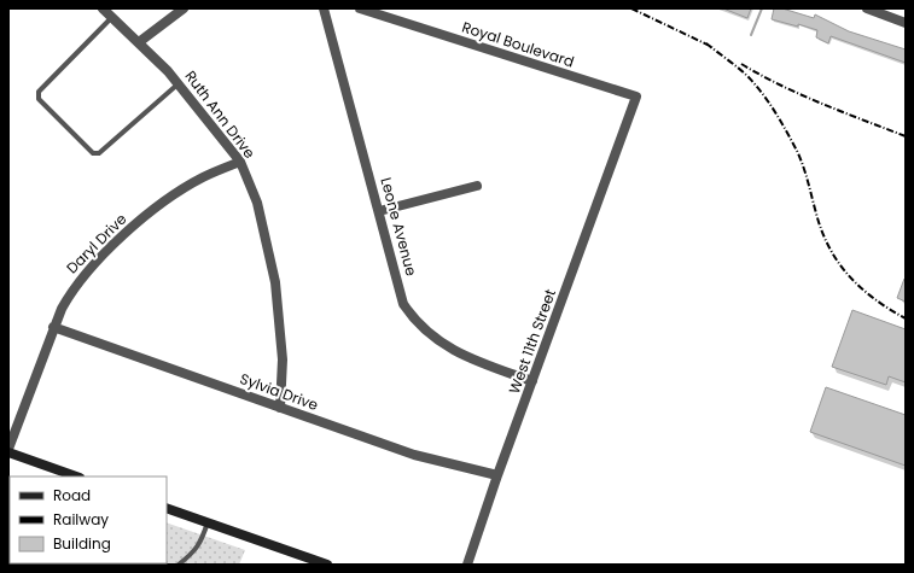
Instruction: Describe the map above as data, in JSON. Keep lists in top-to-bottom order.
{
  "streets": {
    "street": [
      "Royal Boulevard",
      "Ruth Ann Drive",
      "Leone Avenue",
      "Daryl Drive",
      "West 11th Street",
      "Sylvia Drive"
    ]
  },
  "crossings": [
    ["Royal Boulevard", "West 11th Street"],
    ["Ruth Ann Drive", "Daryl Drive"],
    ["Ruth Ann Drive", "Sylvia Drive"],
    ["Leone Avenue", "West 11th Street"],
    ["Daryl Drive", "Sylvia Drive"],
    ["West 11th Street", "Sylvia Drive"]
  ],
  "legend": ["Road", "Railway", "Building"]
}
